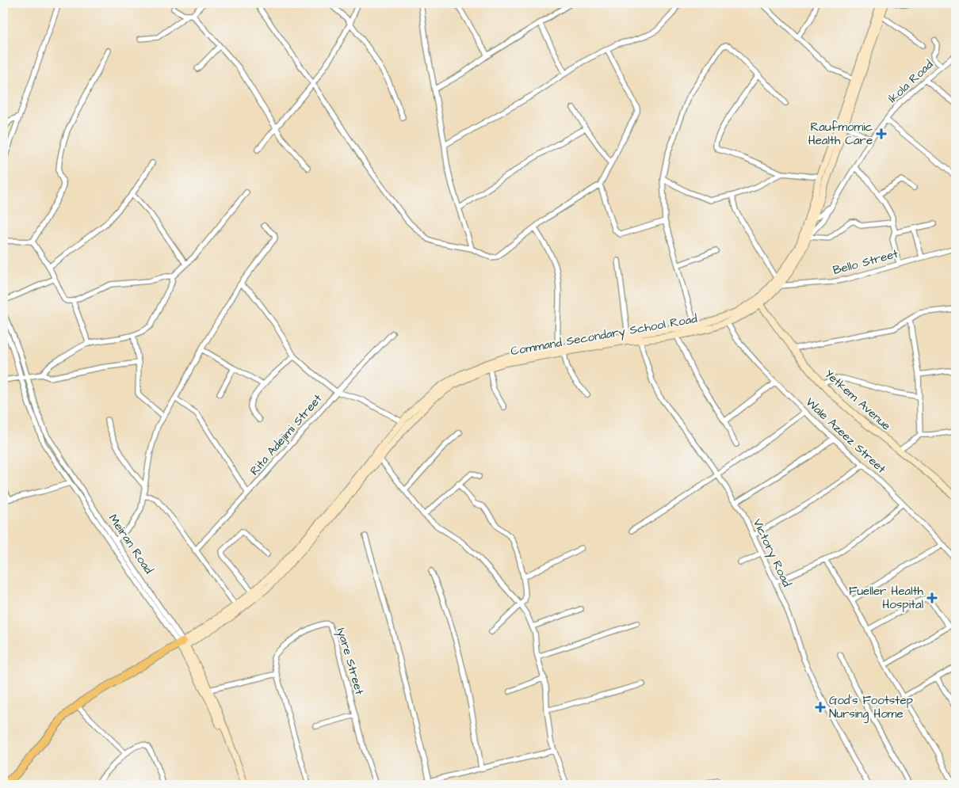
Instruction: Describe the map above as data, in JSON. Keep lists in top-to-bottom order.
{
  "streets": {
    "main road": ["Command Secondary School Road", "Yetkem Avenue", "Meiran Road"],
    "street": [
      "Ikola Road",
      "Bello Street",
      "Rita Adejimi Street",
      "Wale Azeez Street",
      "Victory Road",
      "Iyare Street"
    ]
  },
  "crossings": [
    ["Ikola Road", "Command Secondary School Road"],
    ["Bello Street", "Command Secondary School Road"],
    ["Command Secondary School Road", "Yetkem Avenue"],
    ["Command Secondary School Road", "Wale Azeez Street"],
    ["Command Secondary School Road", "Victory Road"]
  ],
  "places": {
    "health": ["Raufmomic Health Care", "Fueller Health Hospital", "God's Footstep Nursing Home"]
  }
}
